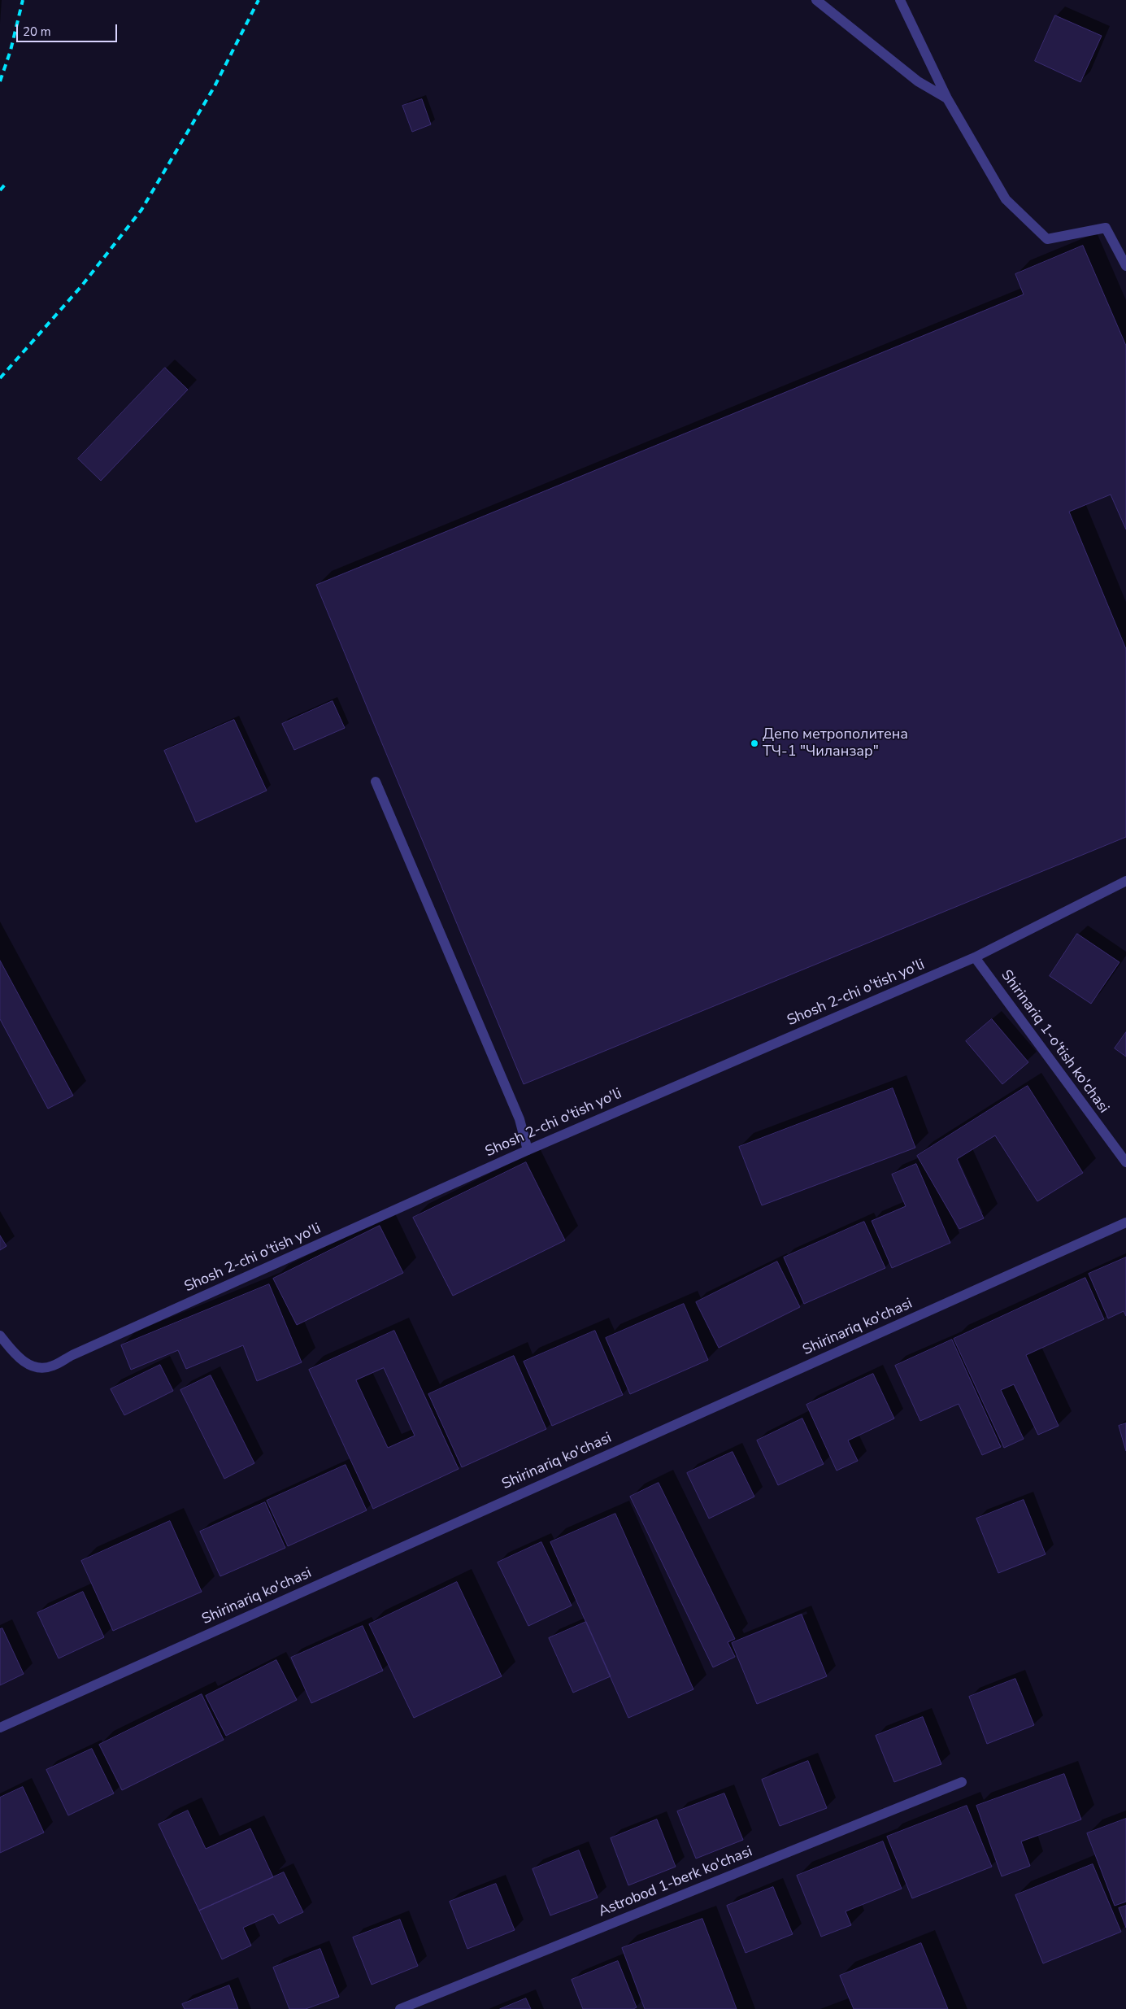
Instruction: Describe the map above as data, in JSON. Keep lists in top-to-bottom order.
{
  "streets": {
    "street": [
      "Shosh 2-chi o'tish yo'li",
      "Shirinariq 1-o'tish ko'chasi",
      "Shirinariq ko'chasi",
      "Astrobod 1-berk ko'chasi"
    ]
  },
  "crossings": [
    ["Shosh 2-chi o'tish yo'li", "Shirinariq 1-o'tish ko'chasi"]
  ],
  "places": ["Депо метрополитена ТЧ-1 \"Чиланзар\""],
  "scale_bar": "20 m"
}
